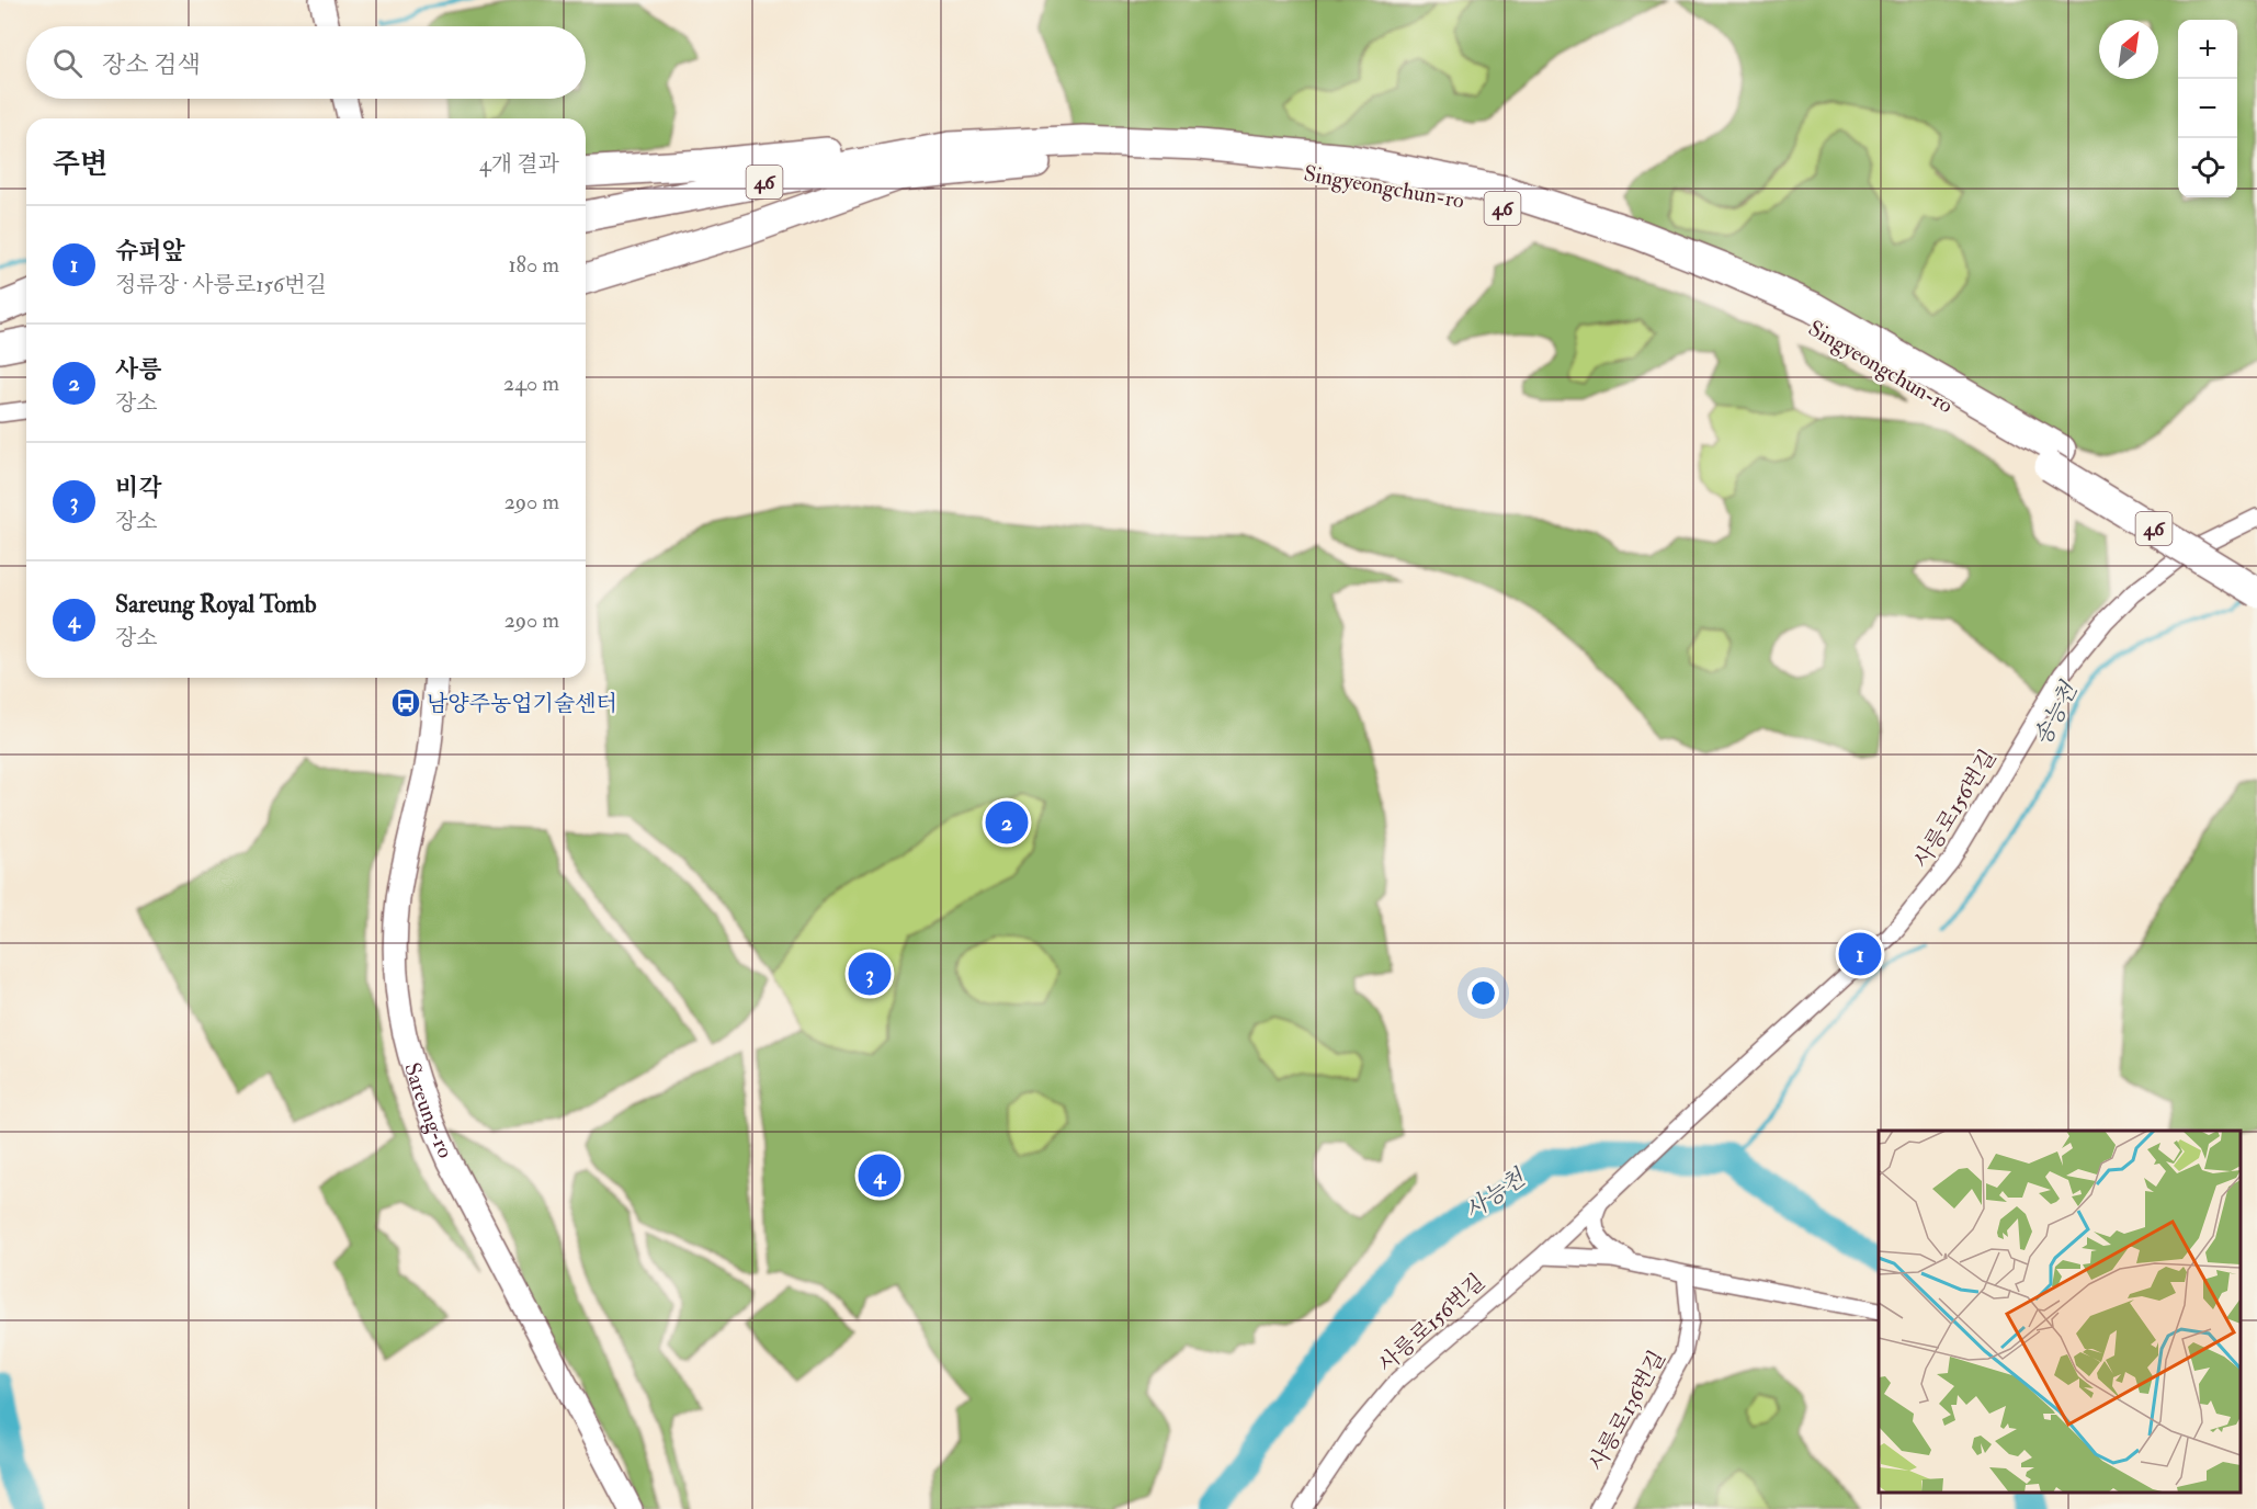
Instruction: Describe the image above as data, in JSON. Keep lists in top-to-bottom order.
{
  "streets": {
    "highway": ["46", "Singyeongchun-ro"],
    "street": ["사릉로156번길", "Sareung-ro", "사릉로136번길"]
  },
  "water": ["송능천", "사능천"],
  "places": {
    "bus stop": ["남양주농업기술센터"]
  },
  "north": "top right",
  "page": {
    "map_buttons": ["+", "−"],
    "search": "장소 검색",
    "heading": ["주변", "4개 결과"],
    "list": [
      {
        "mark": "1",
        "name": "슈퍼앞",
        "note": "정류장 · 사릉로156번길",
        "value": "180 m"
      },
      {
        "mark": "2",
        "name": "사릉",
        "note": "장소",
        "value": "240 m"
      },
      {
        "mark": "3",
        "name": "비각",
        "note": "장소",
        "value": "290 m"
      },
      {
        "mark": "4",
        "name": "Sareung Royal Tomb",
        "note": "장소",
        "value": "290 m"
      }
    ],
    "pins": [
      "2",
      "1",
      "3",
      "4"
    ]
  }
}
